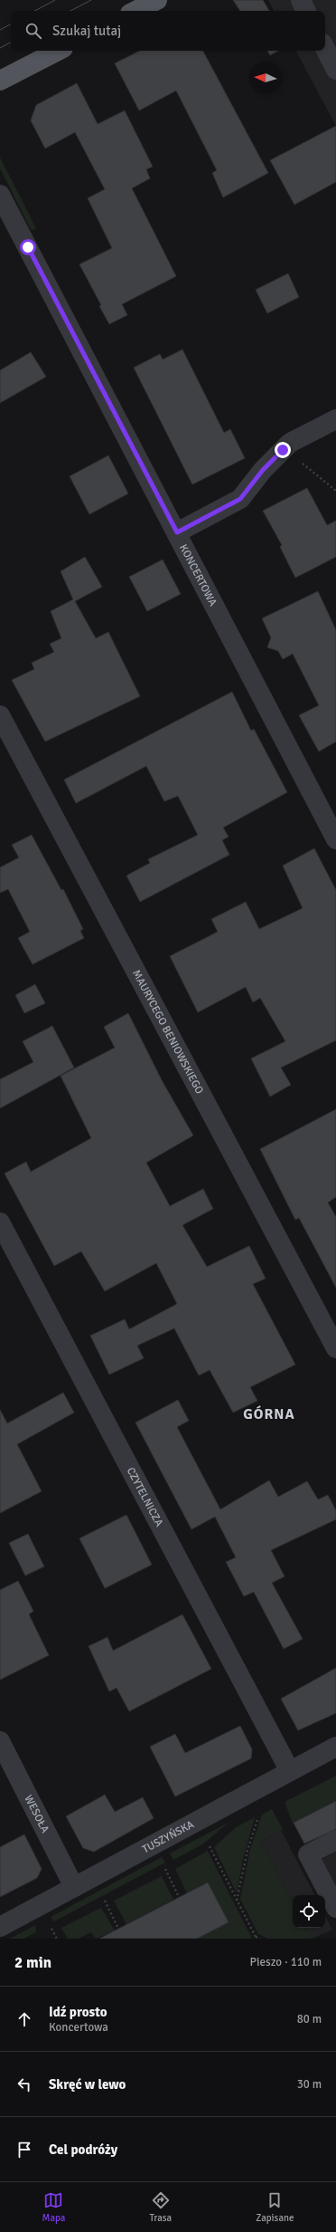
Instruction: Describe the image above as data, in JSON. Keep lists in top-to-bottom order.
{
  "streets": {
    "street": [
      "KONCERTOWA",
      "MAURYCEGO BENIOWSKIEGO",
      "CZYTELNICZA",
      "WESOŁA",
      "TUSZYŃSKA"
    ]
  },
  "crossings": [
    ["CZYTELNICZA", "TUSZYŃSKA"],
    ["WESOŁA", "TUSZYŃSKA"]
  ],
  "districts": ["GÓRNA"],
  "north": "left",
  "page": {
    "search": "Szukaj tutaj",
    "heading": ["2 min", "Pieszo · 110 m"],
    "list": [
      ["Idź prosto", "Koncertowa", "80 m"],
      ["Skręć w lewo", "30 m"],
      "Cel podróży"
    ],
    "nav": ["Mapa", "Trasa", "Zapisane"]
  }
}
